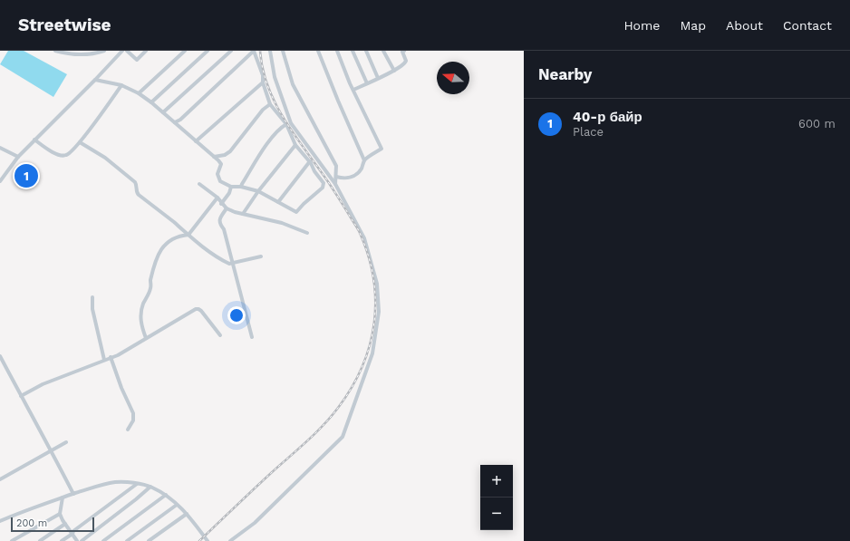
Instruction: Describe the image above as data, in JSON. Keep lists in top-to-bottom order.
{
  "scale_bar": "200 m",
  "north": "left",
  "page": {
    "header": "Streetwise",
    "nav": [
      "Home",
      "Map",
      "About",
      "Contact"
    ],
    "heading": "Nearby",
    "list": [
      {
        "mark": "1",
        "name": "40-р байр",
        "note": "Place",
        "value": "600 m"
      }
    ],
    "pins": "1",
    "map_buttons": ["+", "−"],
    "scale": "200 m"
  }
}
